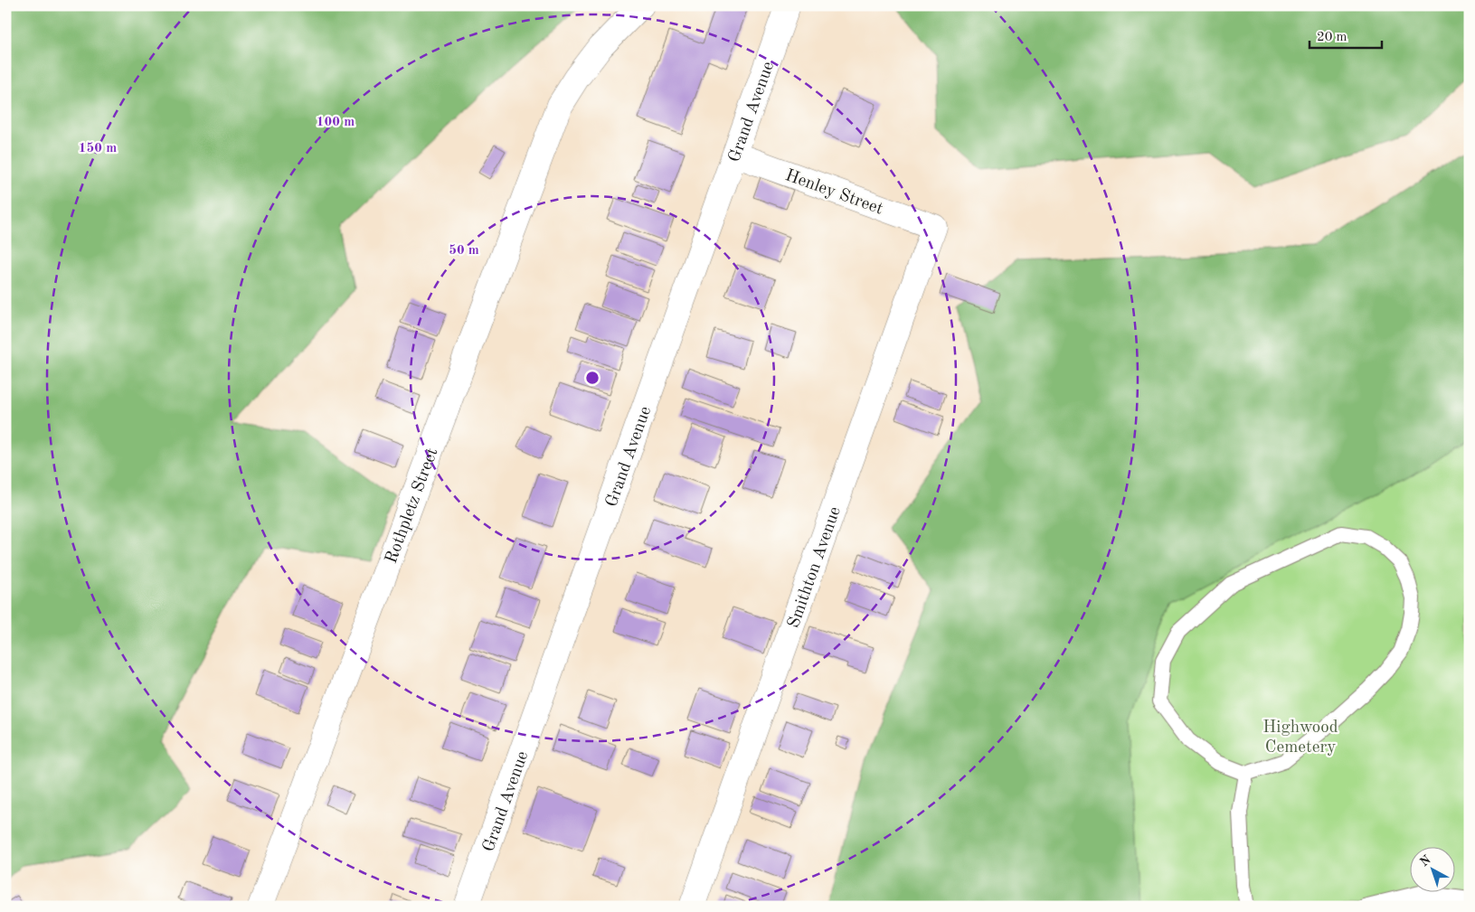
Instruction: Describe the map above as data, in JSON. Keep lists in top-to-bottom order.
{
  "streets": {
    "street": [
      "Grand Avenue",
      "Henley Street",
      "Rothpletz Street",
      "Smithton Avenue"
    ]
  },
  "crossings": [
    ["Grand Avenue", "Henley Street"],
    ["Henley Street", "Smithton Avenue"]
  ],
  "parks": ["Highwood Cemetery"],
  "scale_bar": "20 m",
  "north": "top left",
  "rings": ["100 m", "150 m", "50 m"]
}
